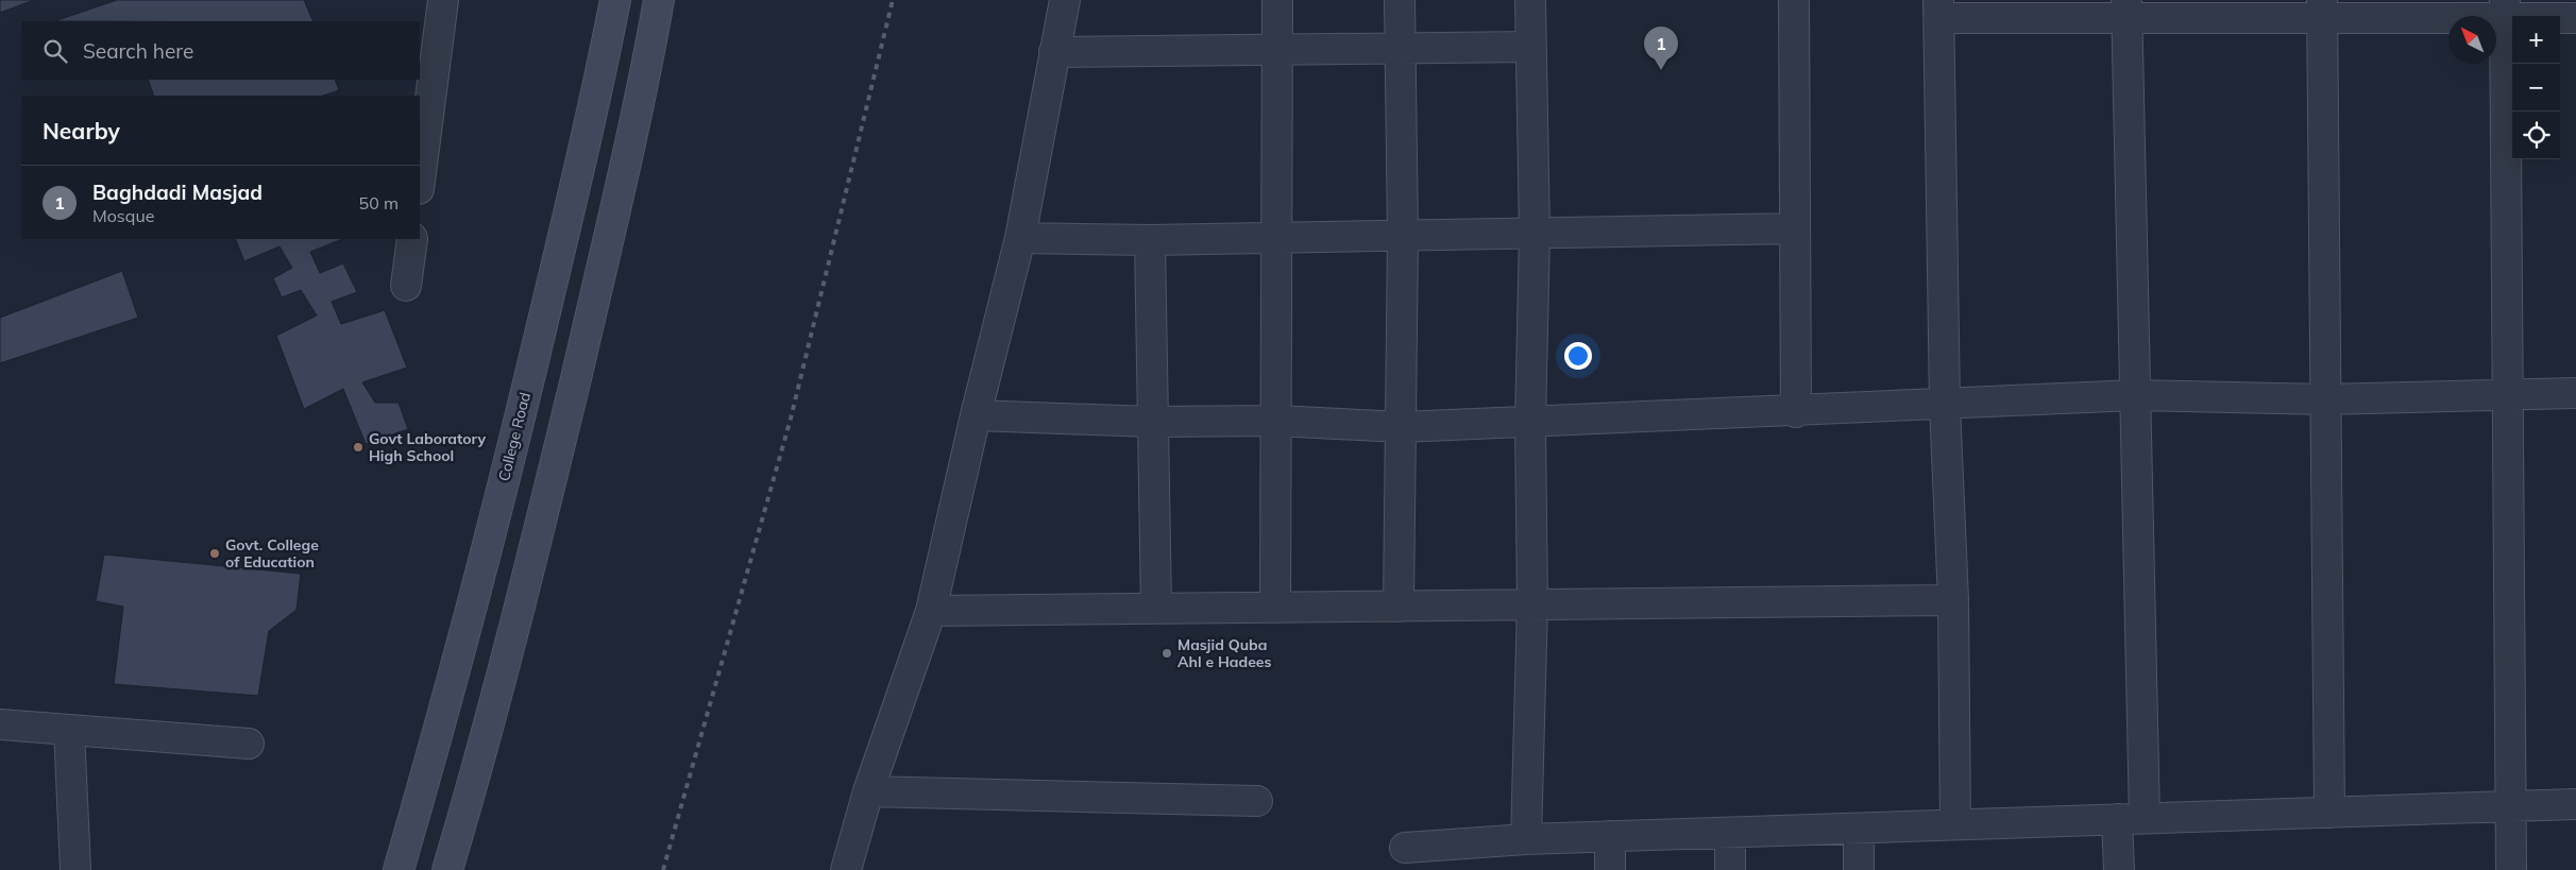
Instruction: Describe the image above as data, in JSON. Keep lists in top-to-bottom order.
{
  "streets": {
    "main road": ["College Road"]
  },
  "places": ["Govt Laboratory High School", "Govt. College of Education", "Masjid Quba Ahl e Hadees"],
  "north": "top left",
  "page": {
    "map_buttons": ["+", "−"],
    "search": "Search here",
    "pins": "1",
    "heading": "Nearby",
    "list": [
      {
        "mark": "1",
        "name": "Baghdadi Masjad",
        "note": "Mosque",
        "value": "50 m"
      }
    ]
  }
}
